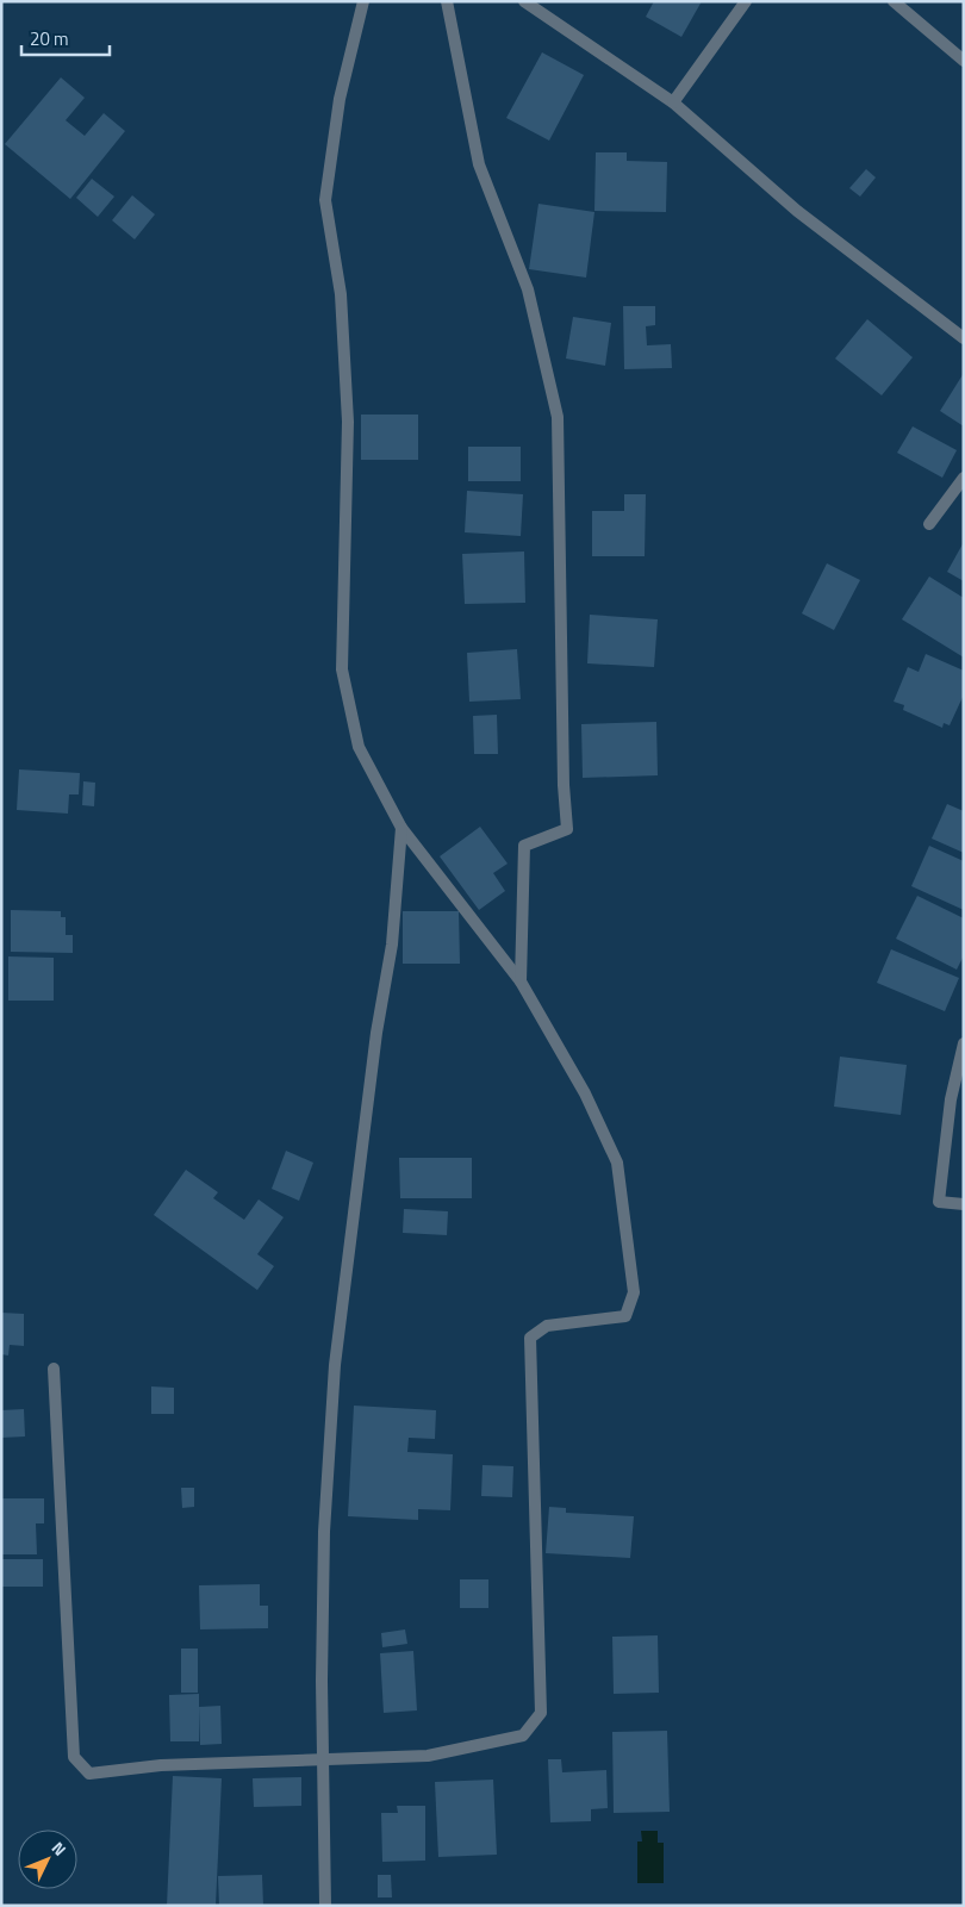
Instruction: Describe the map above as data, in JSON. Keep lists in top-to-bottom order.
{
  "scale_bar": "20 m",
  "north": "top right"
}
